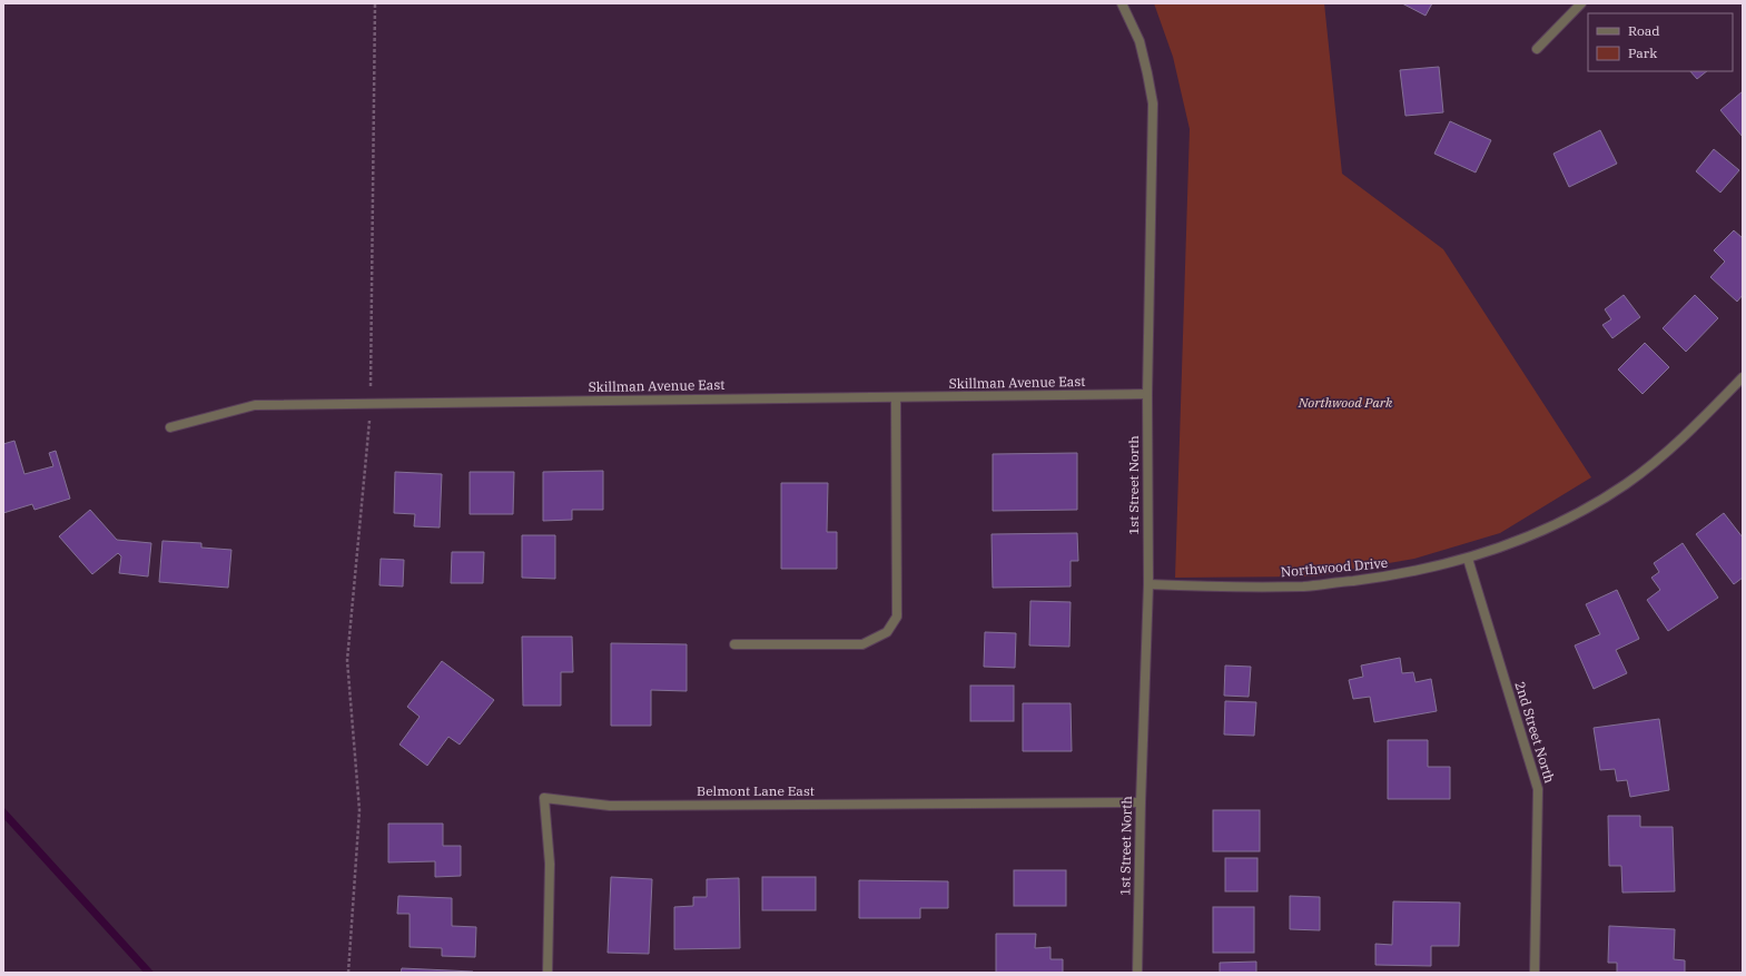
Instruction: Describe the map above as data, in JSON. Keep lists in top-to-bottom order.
{
  "streets": {
    "street": [
      "Skillman Avenue East",
      "1st Street North",
      "Northwood Drive",
      "2nd Street North",
      "Belmont Lane East"
    ]
  },
  "crossings": [
    ["Skillman Avenue East", "1st Street North"],
    ["1st Street North", "Northwood Drive"],
    ["1st Street North", "Belmont Lane East"],
    ["Northwood Drive", "2nd Street North"]
  ],
  "parks": ["Northwood Park"],
  "legend": ["Road", "Park"]
}
